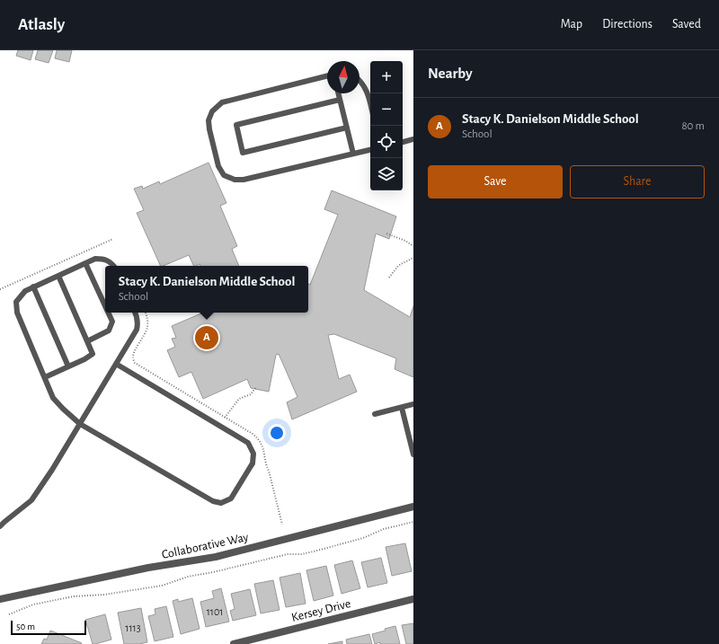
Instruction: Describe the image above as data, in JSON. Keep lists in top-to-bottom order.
{
  "streets": {
    "street": ["Collaborative Way", "Kersey Drive"]
  },
  "house_numbers": ["1101", "1113"],
  "scale_bar": "50 m",
  "north": "top",
  "page": {
    "header": "Atlasly",
    "nav": ["Map", "Directions", "Saved"],
    "heading": "Nearby",
    "map_buttons": ["+", "−"],
    "list": [
      {
        "mark": "A",
        "name": "Stacy K. Danielson Middle School",
        "note": "School",
        "value": "80 m"
      }
    ],
    "buttons": ["Save", "Share"],
    "popup": ["Stacy K. Danielson Middle School", "School"],
    "pins": "A",
    "scale": "50 m"
  }
}
